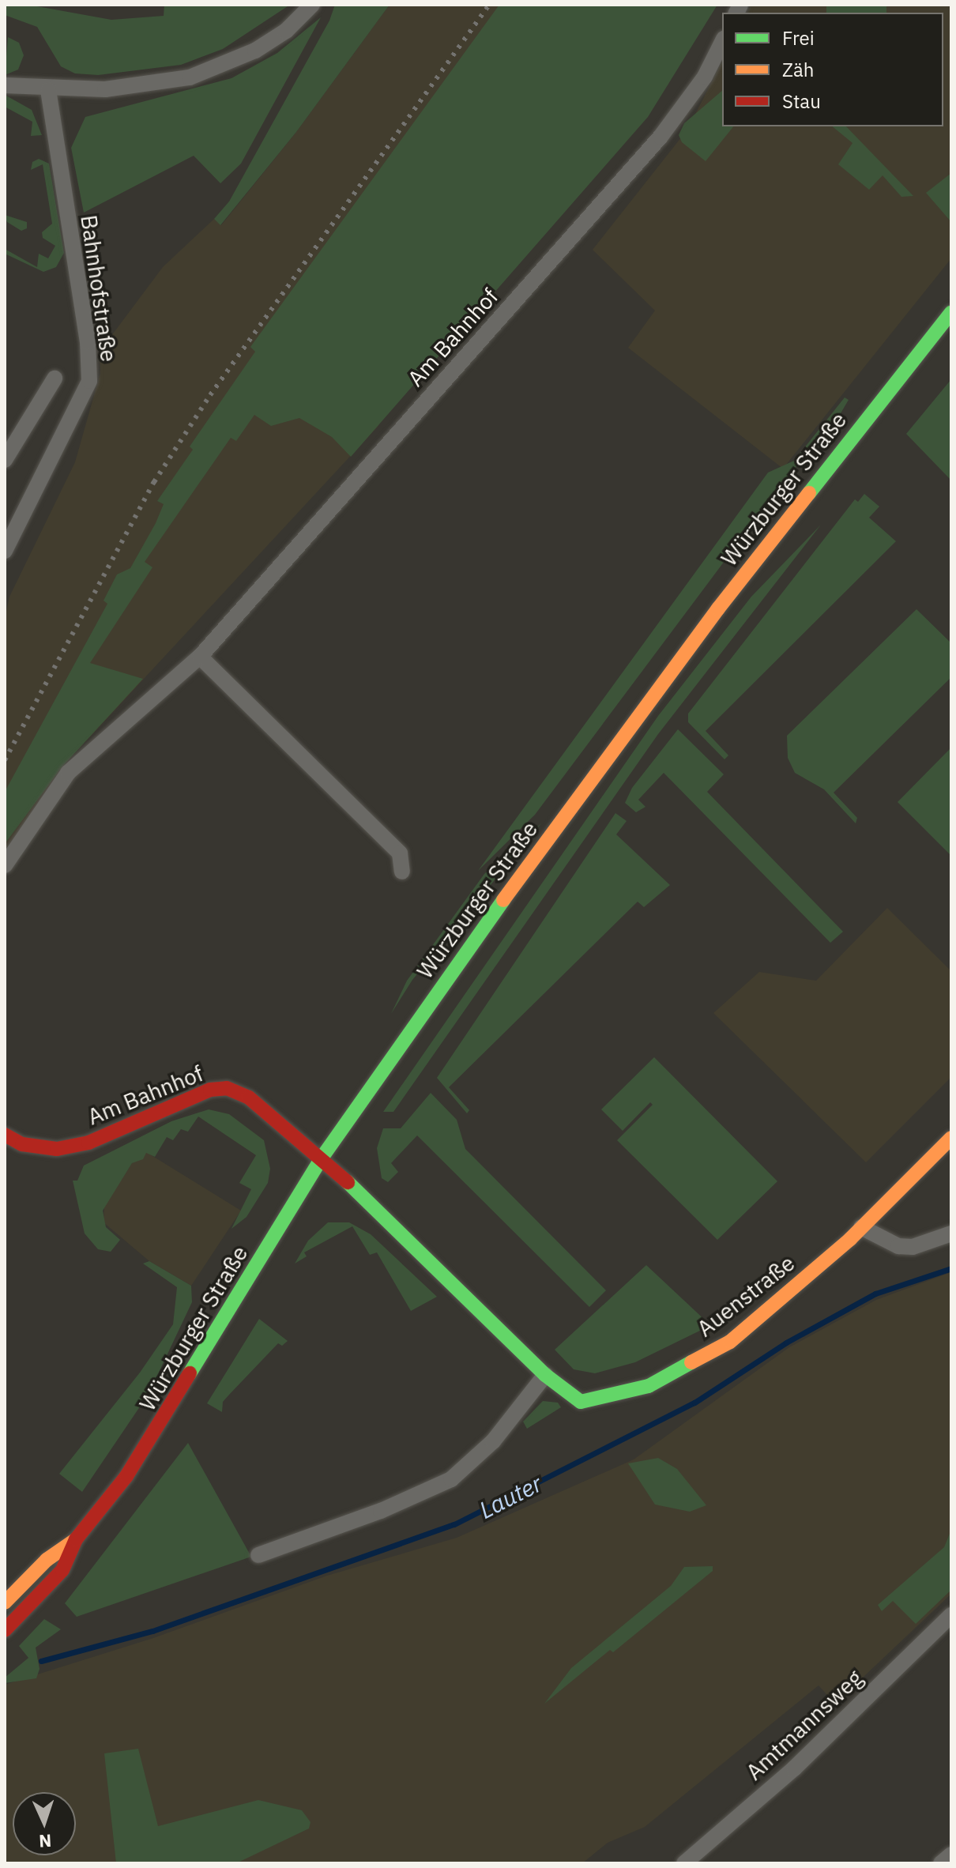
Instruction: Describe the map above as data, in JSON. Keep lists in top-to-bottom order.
{
  "streets": {
    "main road": ["Am Bahnhof", "Würzburger Straße", "Auenstraße"],
    "street": ["Bahnhofstraße", "Amtmannsweg"]
  },
  "crossings": [
    ["Am Bahnhof", "Würzburger Straße"],
    ["Am Bahnhof", "Auenstraße"],
    ["Würzburger Straße", "Auenstraße"]
  ],
  "water": ["Lauter"],
  "legend": ["Frei", "Zäh", "Stau"],
  "north": "bottom"
}
